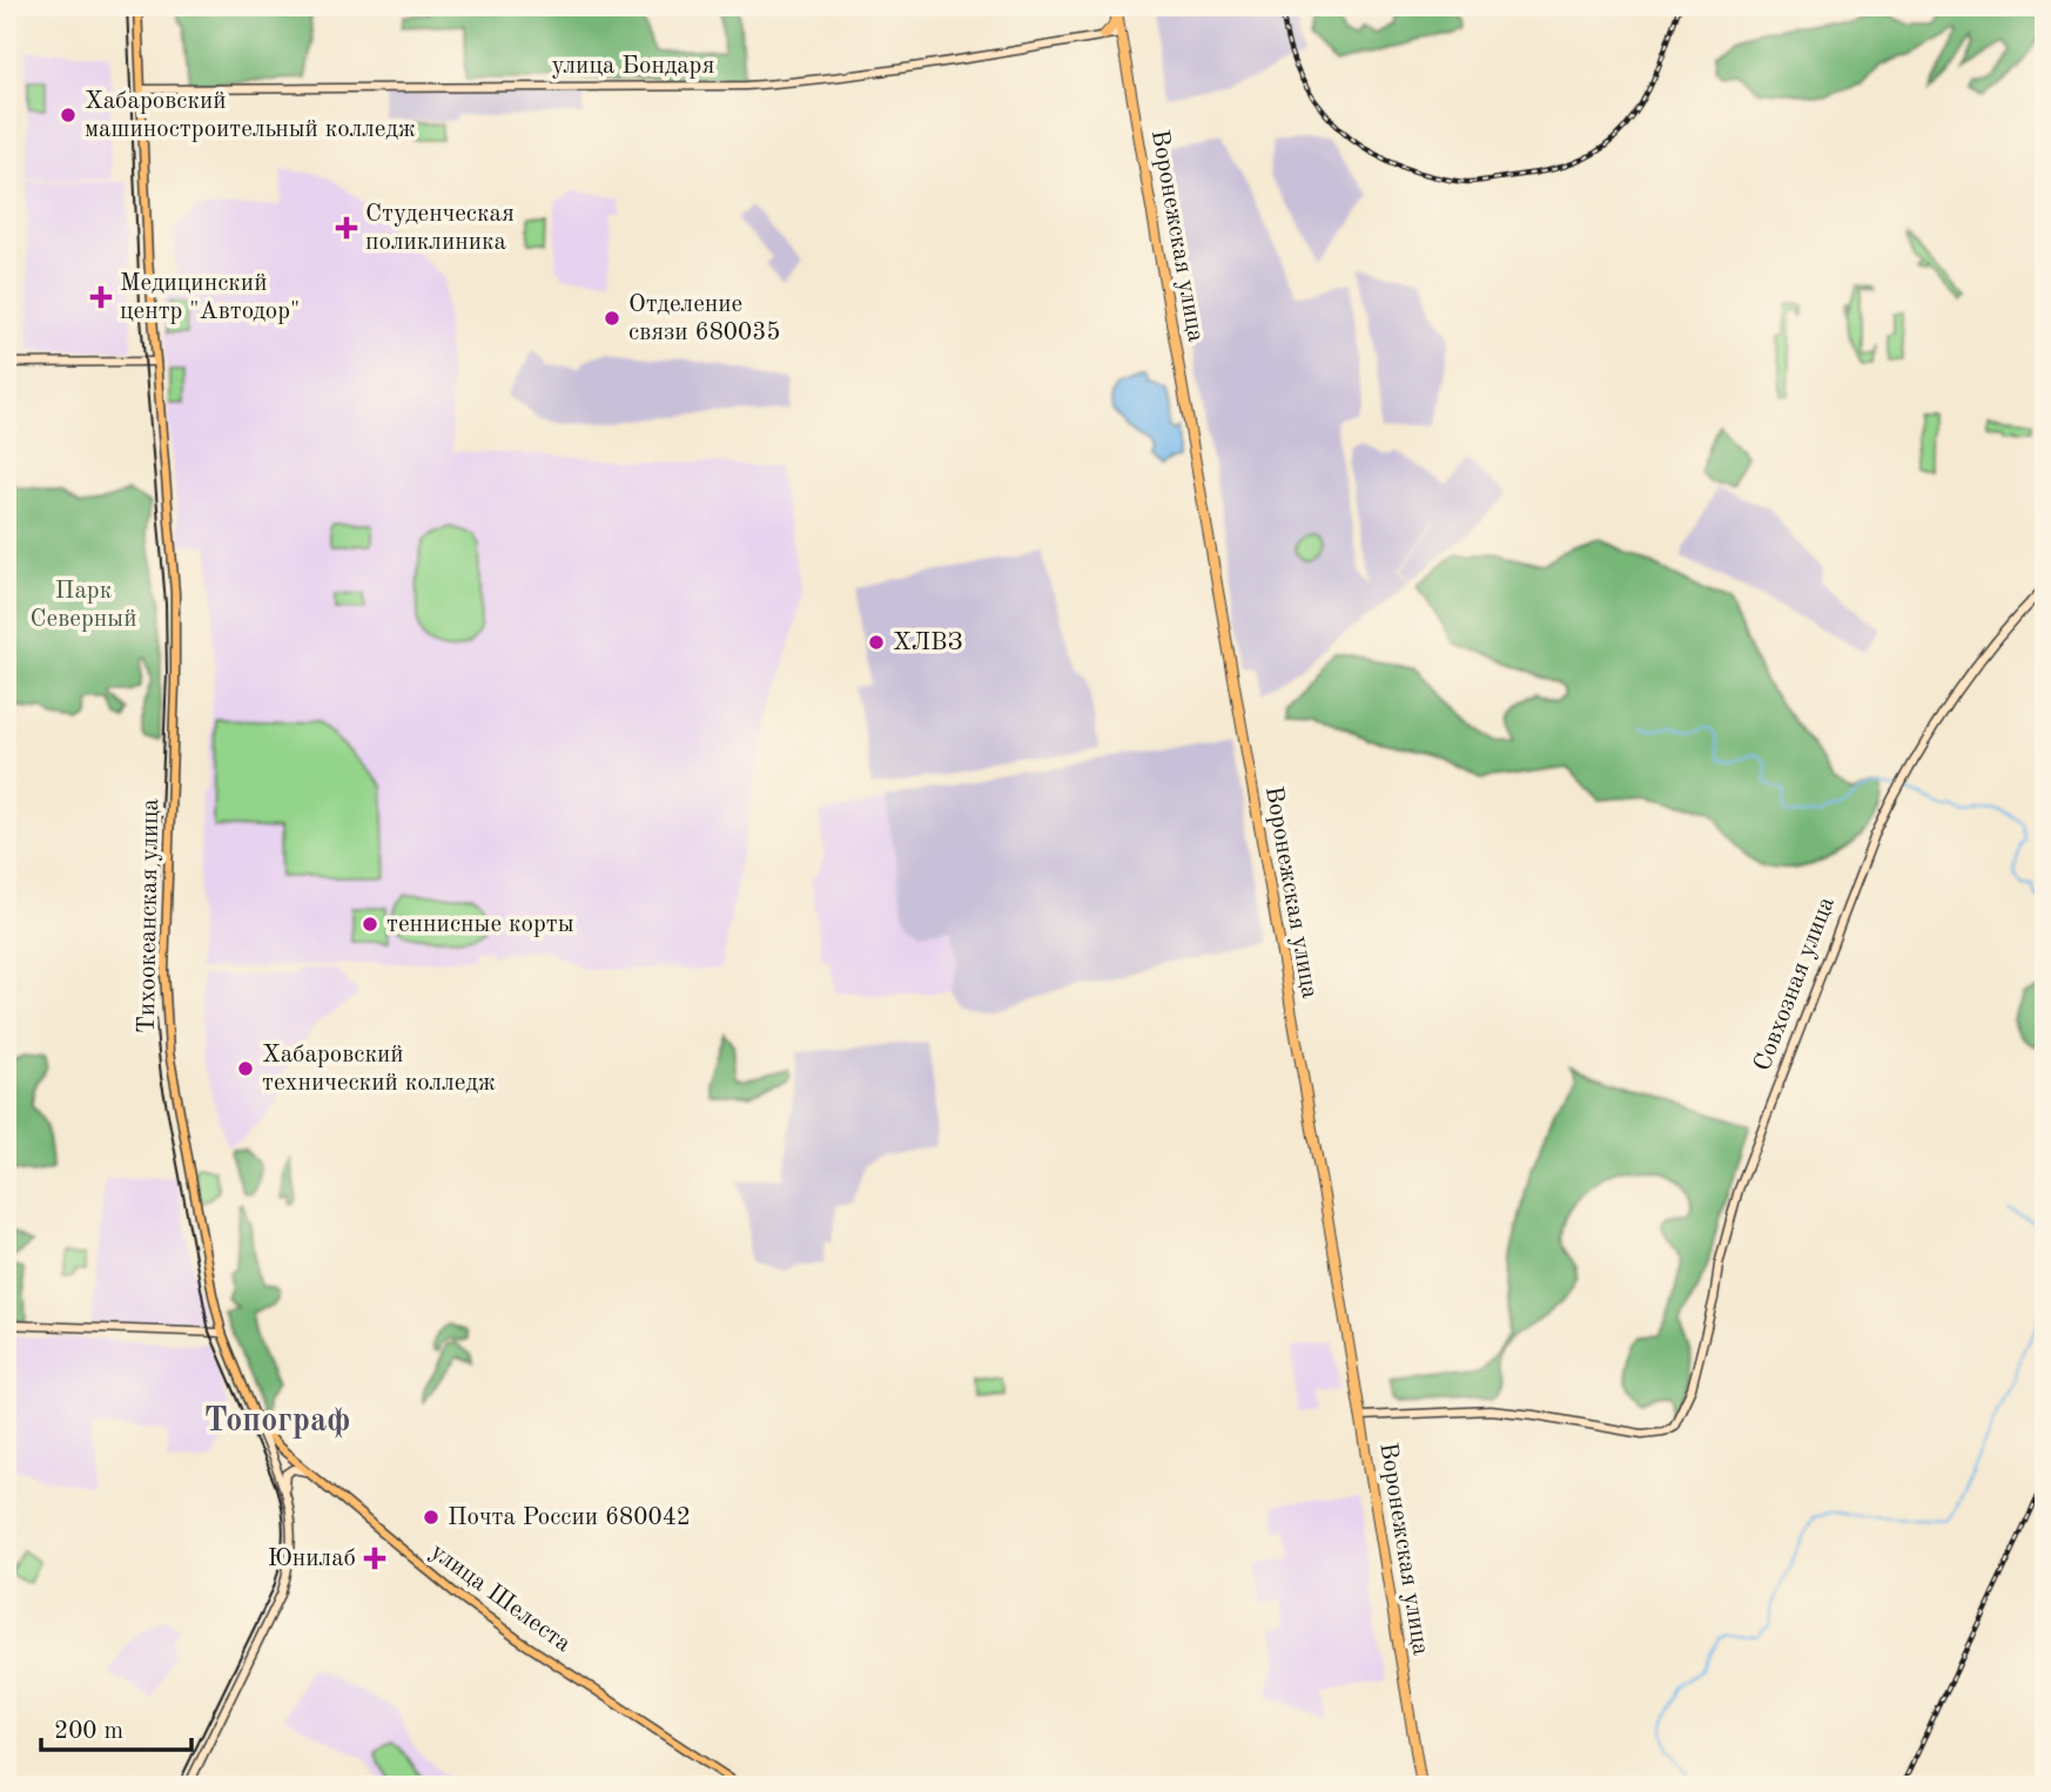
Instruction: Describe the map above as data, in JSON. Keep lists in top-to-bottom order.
{
  "streets": {
    "highway": ["Воронежская улица"],
    "main road": [
      "улица Бондаря",
      "Тихоокеанская улица",
      "Совхозная улица",
      "улица Шелеста"
    ]
  },
  "crossings": [
    ["улица Бондаря", "Воронежская улица"],
    ["улица Бондаря", "Тихоокеанская улица"],
    ["Воронежская улица", "Совхозная улица"],
    ["Тихоокеанская улица", "улица Шелеста"]
  ],
  "districts": ["Топограф"],
  "parks": ["Парк Северный"],
  "places": {
    "other": [
      "Хабаровский машиностроительный колледж",
      "Отделение связи 680035",
      "ХЛВЗ",
      "теннисные корты",
      "Хабаровский технический колледж",
      "Почта России 680042"
    ],
    "health": ["Студенческая поликлиника", "Медицинский центр \"Автодор\"", "Юнилаб"]
  },
  "scale_bar": "200 m"
}
